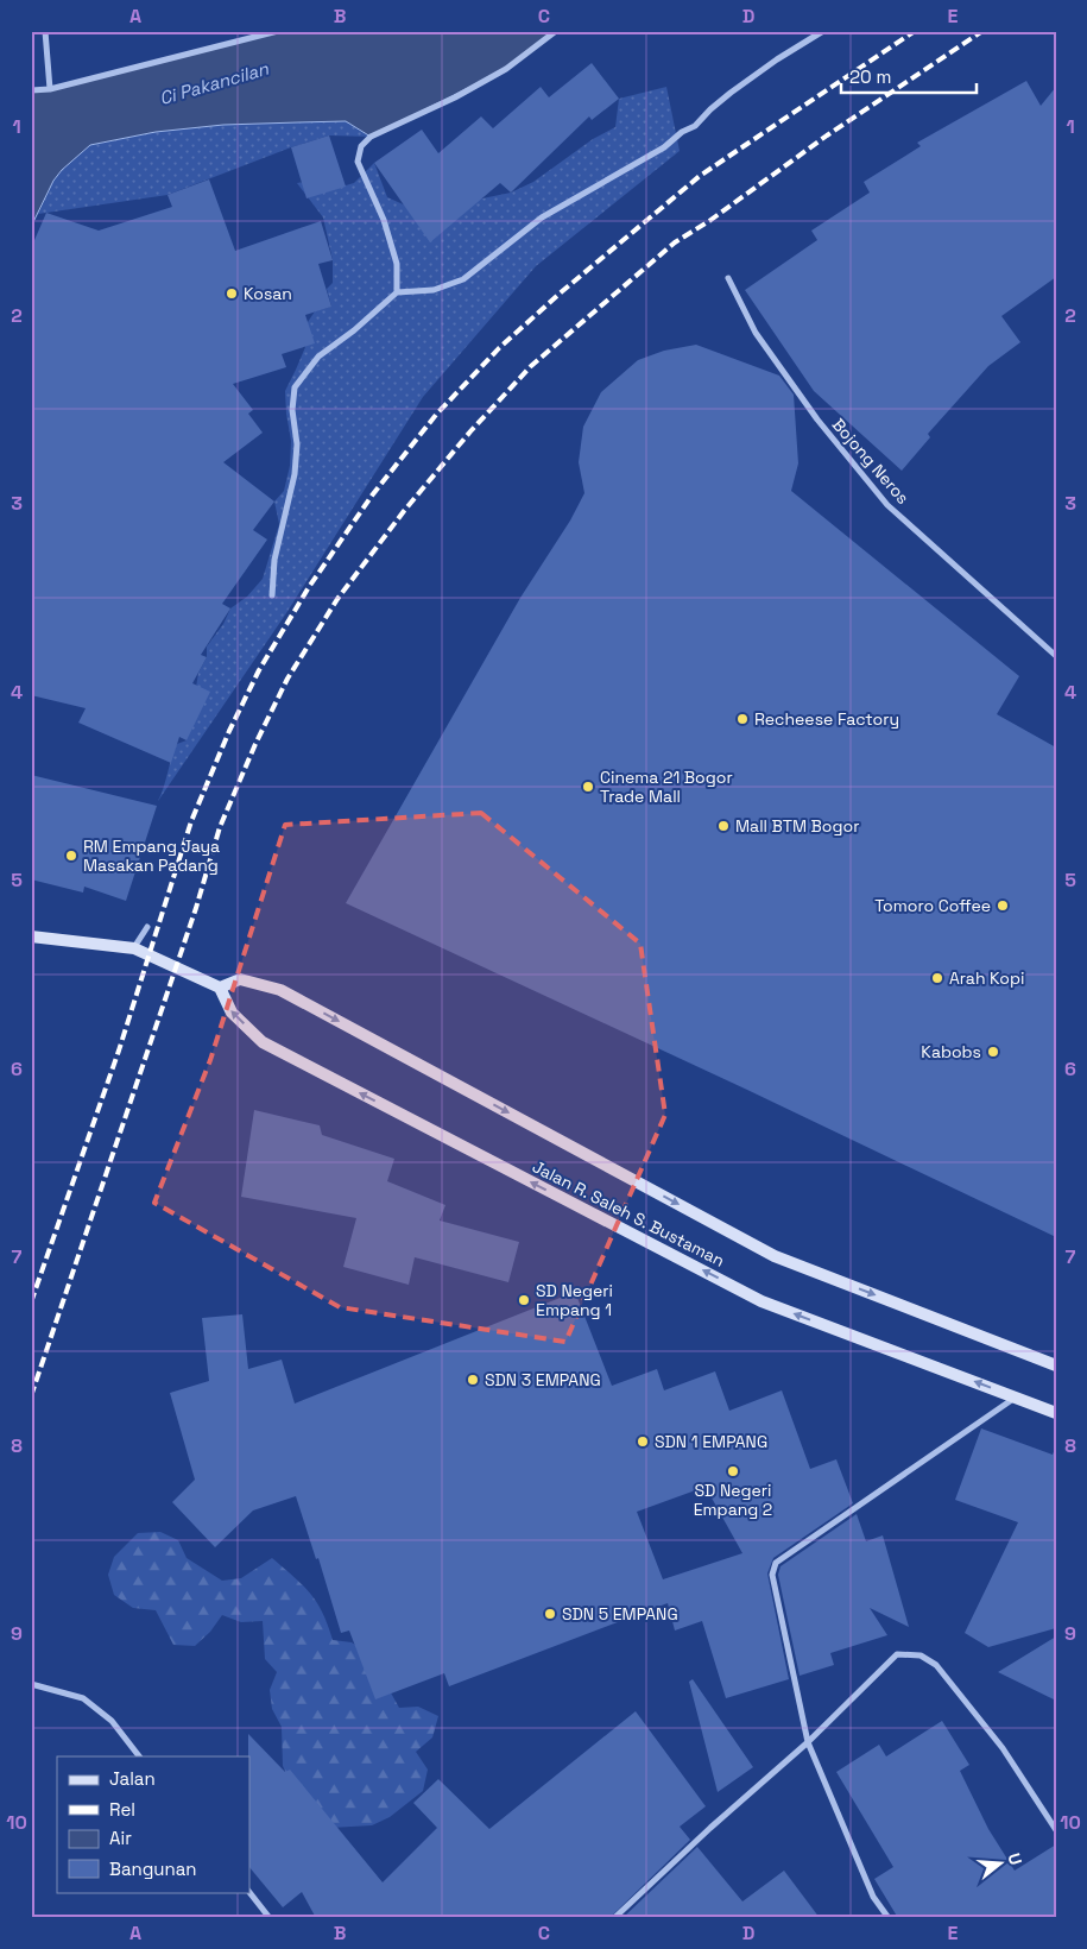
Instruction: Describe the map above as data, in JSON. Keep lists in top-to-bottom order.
{
  "streets": {
    "main road": ["Jalan R. Saleh S. Bustaman"],
    "street": ["Bojong Neros"]
  },
  "water": ["Ci Pakancilan"],
  "places": [
    "Kosan",
    "Recheese Factory",
    "Cinema 21 Bogor Trade Mall",
    "Mall BTM Bogor",
    "RM Empang Jaya Masakan Padang",
    "Tomoro Coffee",
    "Arah Kopi",
    "Kabobs",
    "SD Negeri Empang 1",
    "SDN 3 EMPANG",
    "SDN 1 EMPANG",
    "SD Negeri Empang 2",
    "SDN 5 EMPANG"
  ],
  "legend": [
    "Jalan",
    "Rel",
    "Air",
    "Bangunan"
  ],
  "scale_bar": "20 m",
  "north": "right",
  "grid": {
    "columns": [
      "A",
      "B",
      "C",
      "D",
      "E"
    ],
    "rows": [
      "1",
      "2",
      "3",
      "4",
      "5",
      "6",
      "7",
      "8",
      "9",
      "10"
    ]
  }
}
